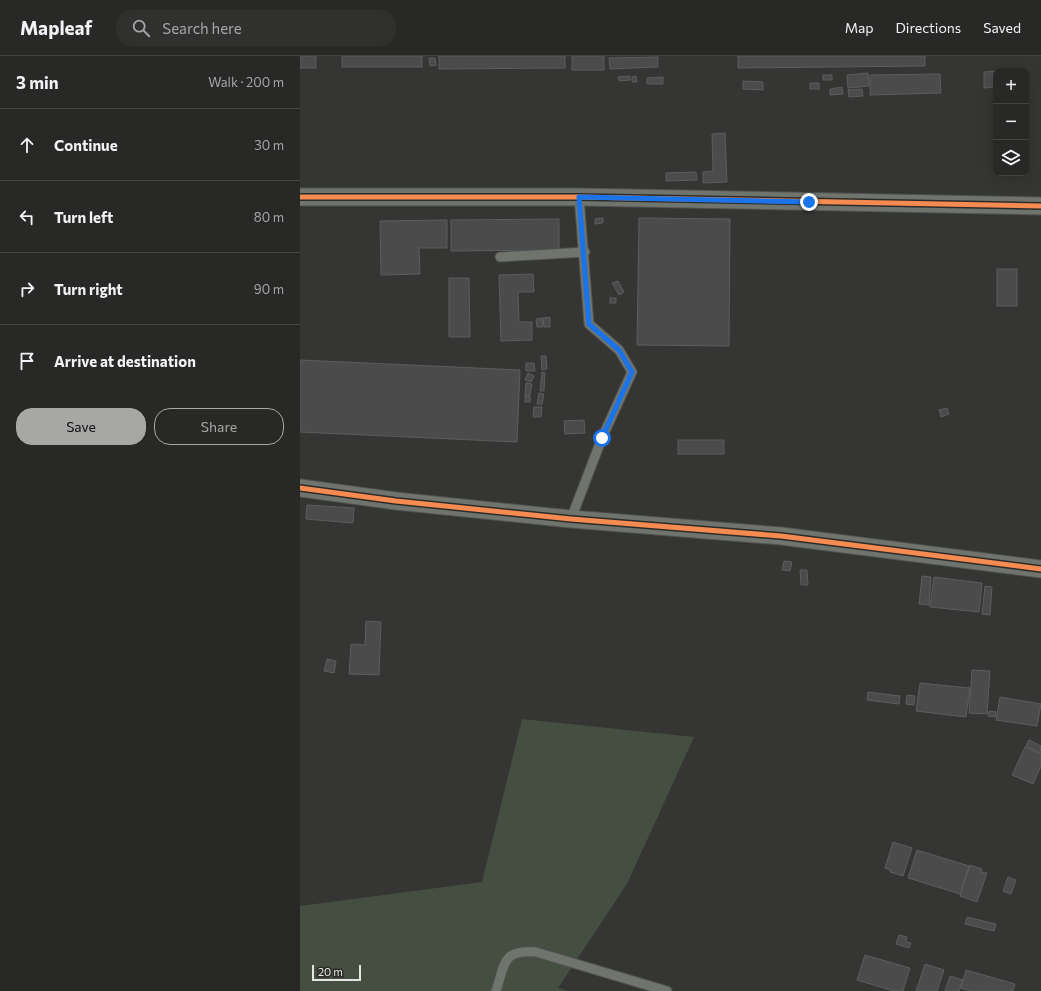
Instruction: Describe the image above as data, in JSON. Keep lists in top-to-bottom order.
{
  "scale_bar": "20 m",
  "page": {
    "header": "Mapleaf",
    "search": "Search here",
    "nav": ["Map", "Directions", "Saved"],
    "heading": ["3 min", "Walk · 200 m"],
    "map_buttons": ["+", "−"],
    "list": [
      ["Continue", "30 m"],
      ["Turn left", "80 m"],
      ["Turn right", "90 m"],
      "Arrive at destination"
    ],
    "buttons": ["Save", "Share"],
    "scale": "20 m"
  }
}
